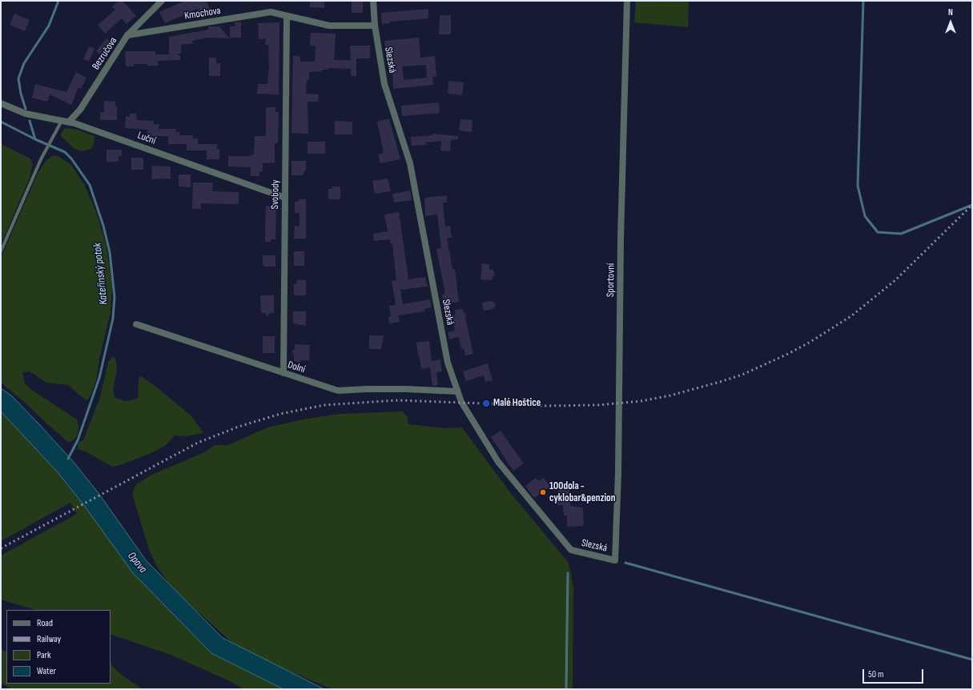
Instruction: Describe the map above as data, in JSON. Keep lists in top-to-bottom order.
{
  "streets": {
    "street": [
      "Kmochova",
      "Bezručova",
      "Slezská",
      "Luční",
      "Svobody",
      "Sportovní",
      "Dolní"
    ]
  },
  "crossings": [
    ["Kmochova", "Bezručova"],
    ["Kmochova", "Slezská"],
    ["Kmochova", "Svobody"],
    ["Bezručova", "Luční"],
    ["Slezská", "Sportovní"],
    ["Slezská", "Dolní"],
    ["Luční", "Svobody"],
    ["Svobody", "Dolní"]
  ],
  "water": ["Kateřinský potok", "Opava"],
  "places": ["Malé Hoštice", "100dola - cyklobar&penzion"],
  "legend": [
    "Road",
    "Railway",
    "Park",
    "Water"
  ],
  "scale_bar": "50 m",
  "north": "top"
}
